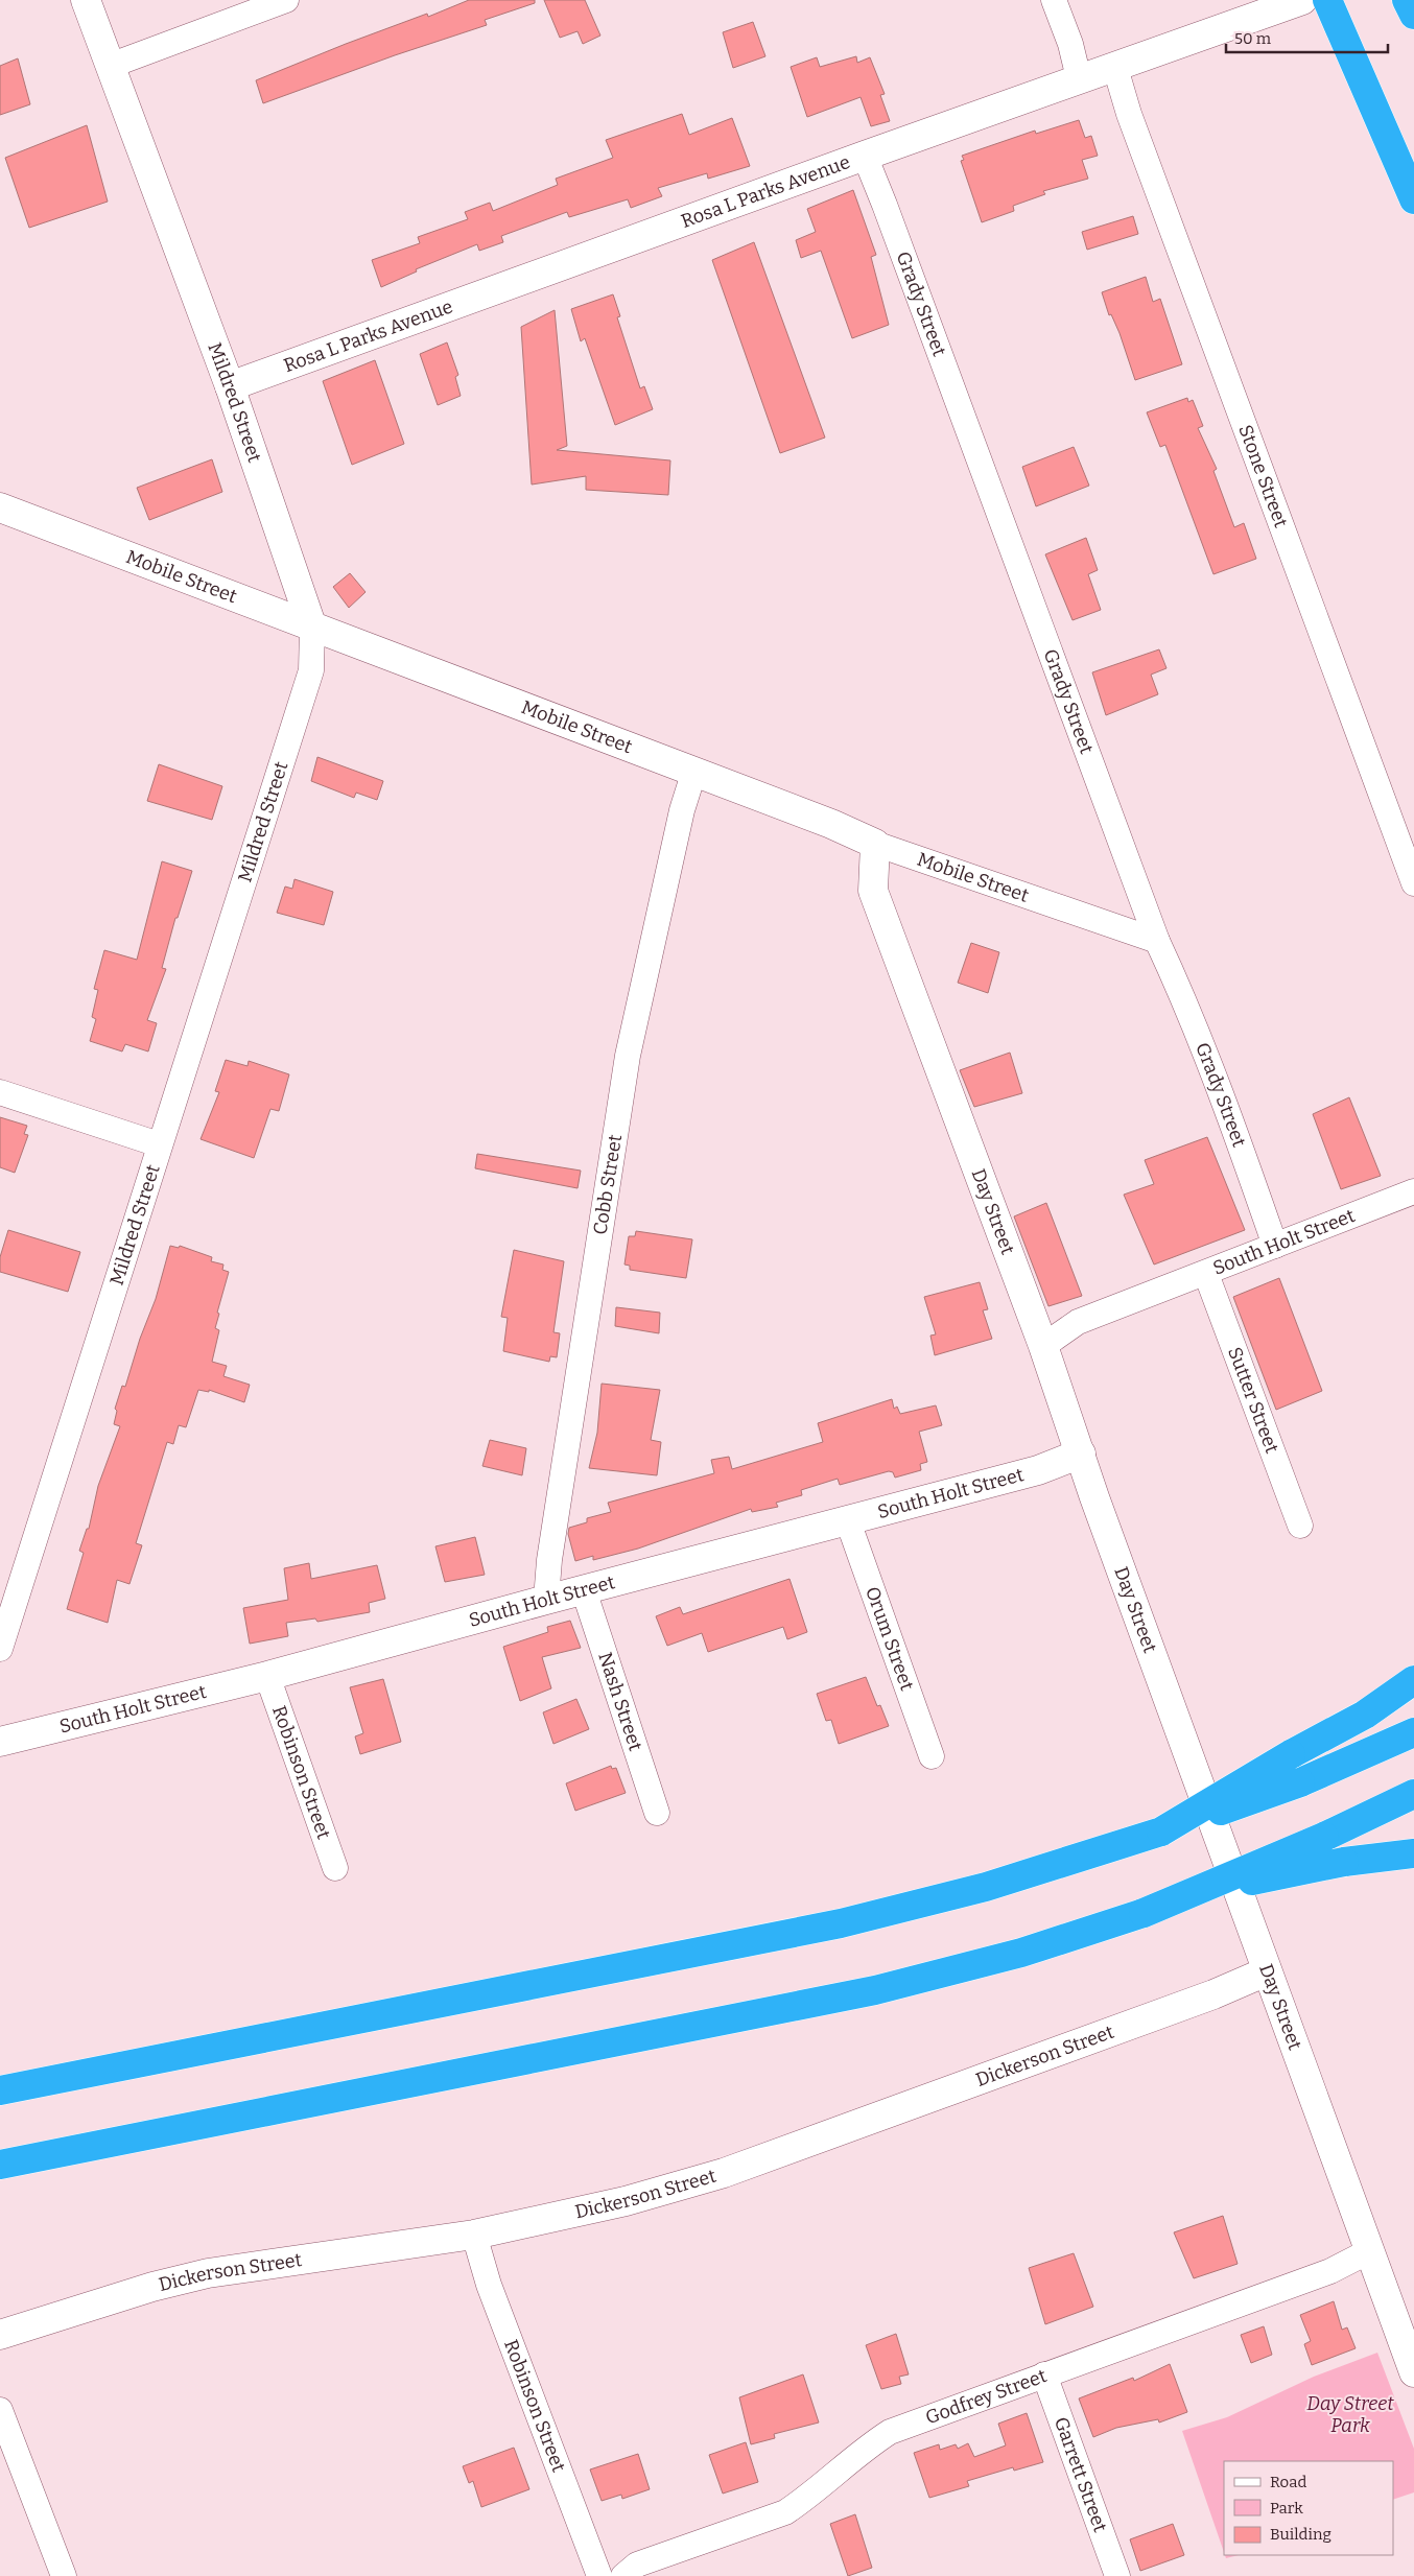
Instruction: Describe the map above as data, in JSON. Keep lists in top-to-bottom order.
{
  "streets": {
    "street": [
      "Rosa L Parks Avenue",
      "Grady Street",
      "Mildred Street",
      "Stone Street",
      "Mobile Street",
      "Cobb Street",
      "Day Street",
      "South Holt Street",
      "Sutter Street",
      "Orum Street",
      "Nash Street",
      "Robinson Street",
      "Dickerson Street",
      "Godfrey Street",
      "Garrett Street"
    ]
  },
  "crossings": [
    ["Rosa L Parks Avenue", "Grady Street"],
    ["Rosa L Parks Avenue", "Mildred Street"],
    ["Rosa L Parks Avenue", "Stone Street"],
    ["Grady Street", "Mobile Street"],
    ["Grady Street", "South Holt Street"],
    ["Mildred Street", "Mobile Street"],
    ["Mobile Street", "Cobb Street"],
    ["Mobile Street", "Day Street"],
    ["Cobb Street", "South Holt Street"],
    ["Day Street", "South Holt Street"],
    ["Day Street", "Dickerson Street"],
    ["Day Street", "Godfrey Street"],
    ["South Holt Street", "Sutter Street"],
    ["South Holt Street", "Orum Street"],
    ["South Holt Street", "Nash Street"],
    ["South Holt Street", "Robinson Street"],
    ["Robinson Street", "Dickerson Street"],
    ["Godfrey Street", "Garrett Street"]
  ],
  "parks": ["Day Street Park"],
  "legend": ["Road", "Park", "Building"],
  "scale_bar": "50 m"
}
